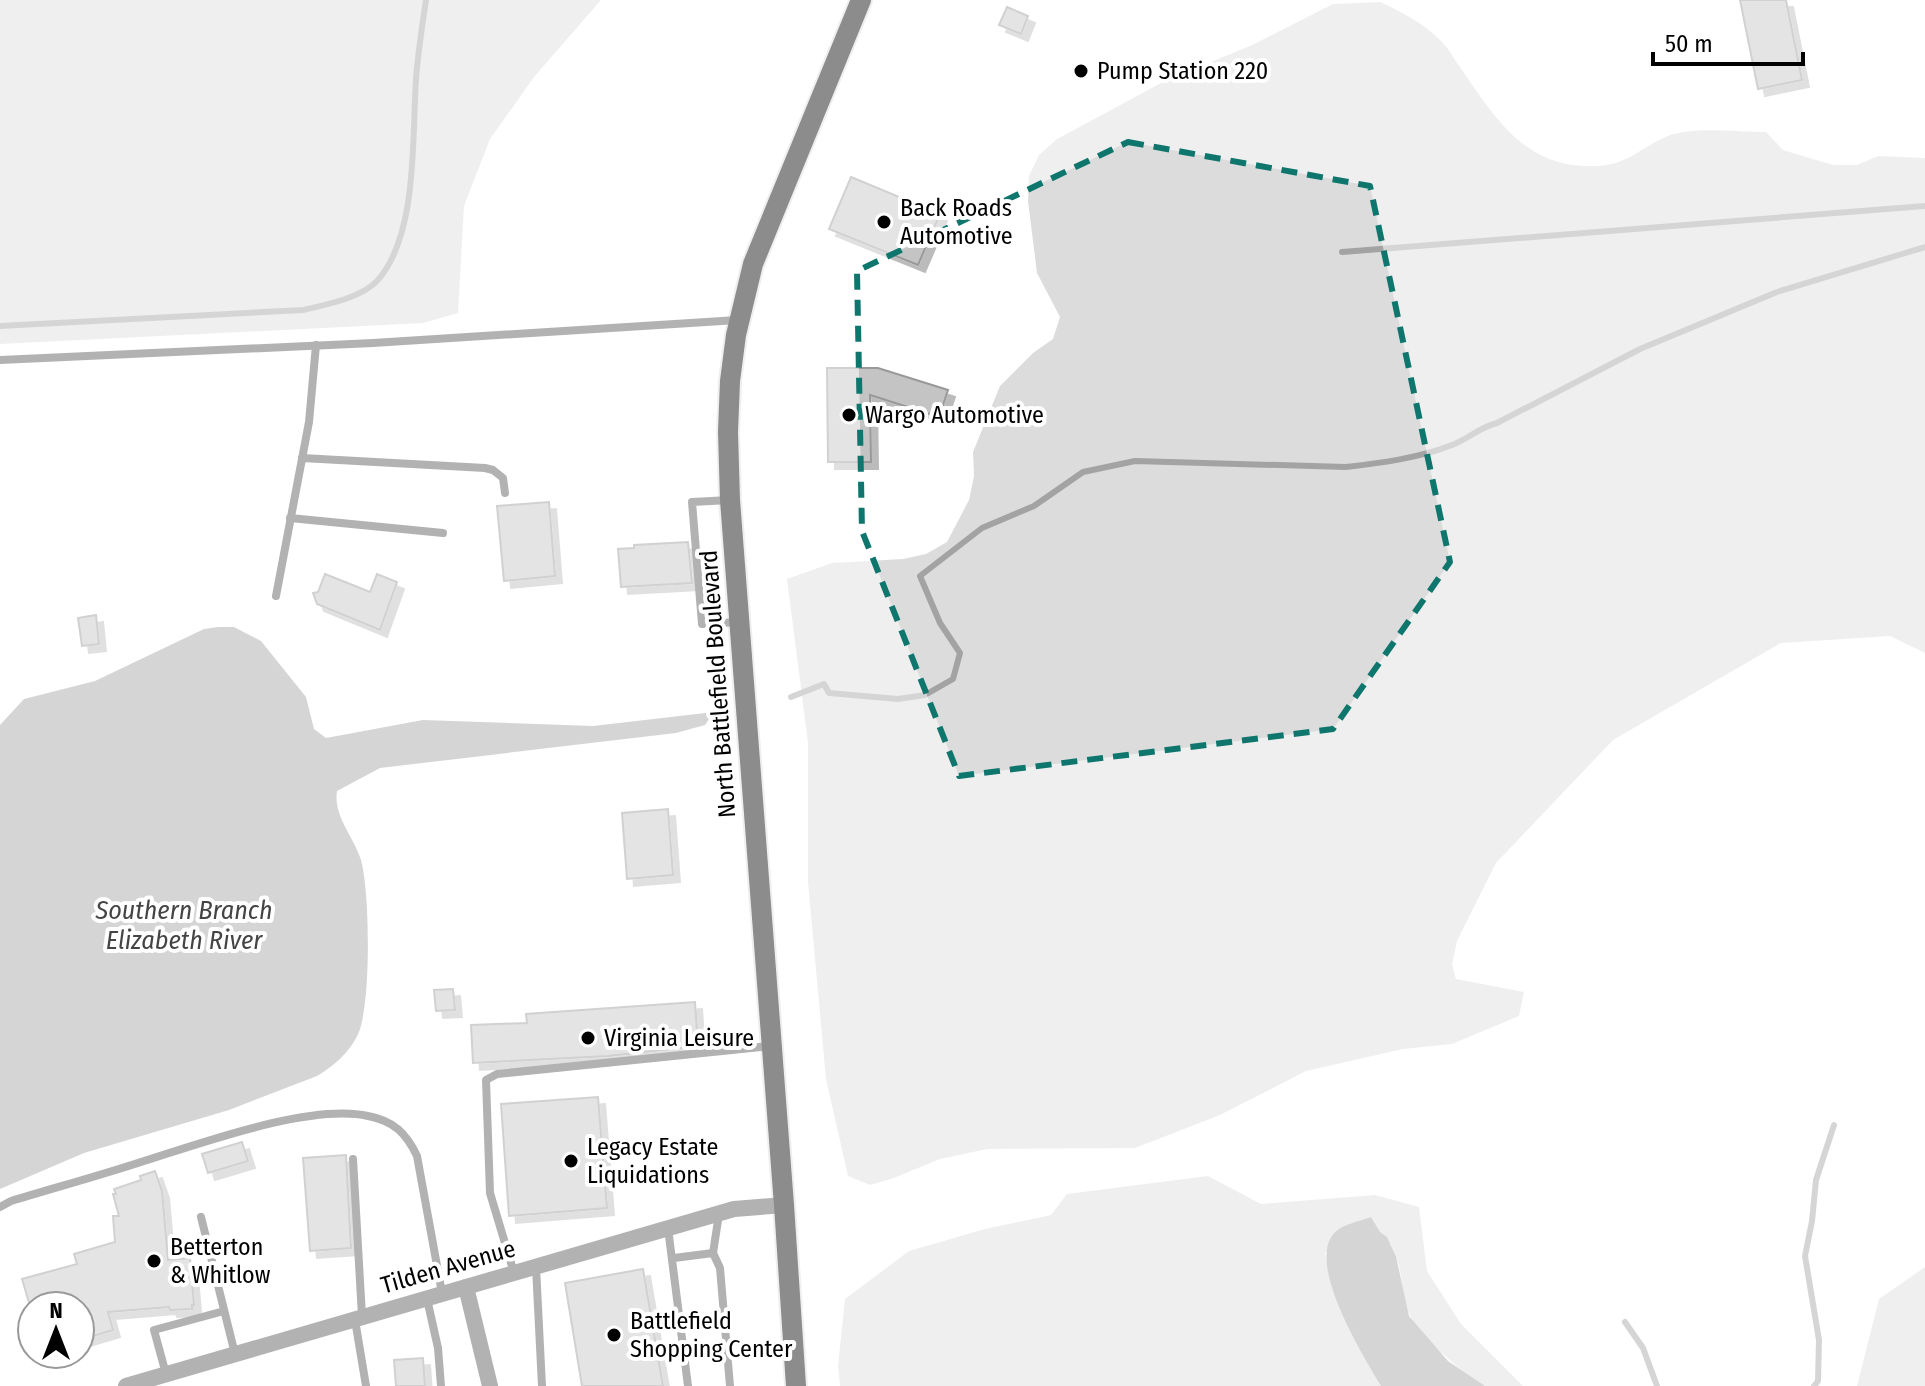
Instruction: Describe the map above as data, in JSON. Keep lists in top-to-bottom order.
{
  "streets": {
    "main road": ["North Battlefield Boulevard"],
    "street": ["Tilden Avenue"]
  },
  "crossings": [
    ["North Battlefield Boulevard", "Tilden Avenue"]
  ],
  "water": ["Southern Branch Elizabeth River"],
  "places": [
    "Pump Station 220",
    "Back Roads Automotive",
    "Wargo Automotive",
    "Virginia Leisure",
    "Legacy Estate Liquidations",
    "Betterton & Whitlow",
    "Battlefield Shopping Center"
  ],
  "scale_bar": "50 m",
  "north": "top"
}
